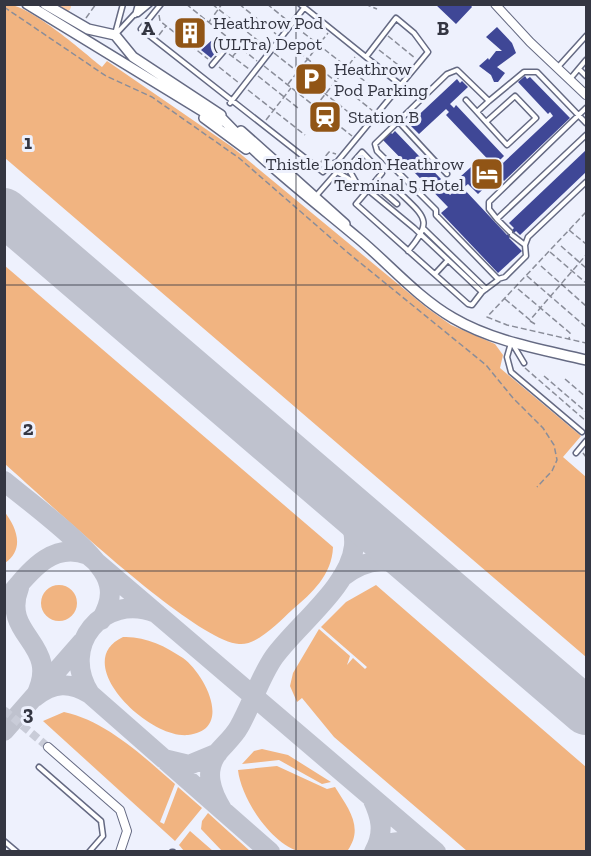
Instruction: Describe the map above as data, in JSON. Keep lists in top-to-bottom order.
{
  "places": {
    "building": ["Heathrow Pod (ULTra) Depot"],
    "parking": ["Heathrow Pod Parking"],
    "station": ["Station B"],
    "hotel": ["Thistle London Heathrow Terminal 5 Hotel"]
  },
  "grid": {
    "columns": ["A", "B"],
    "rows": ["1", "2", "3"]
  }
}
